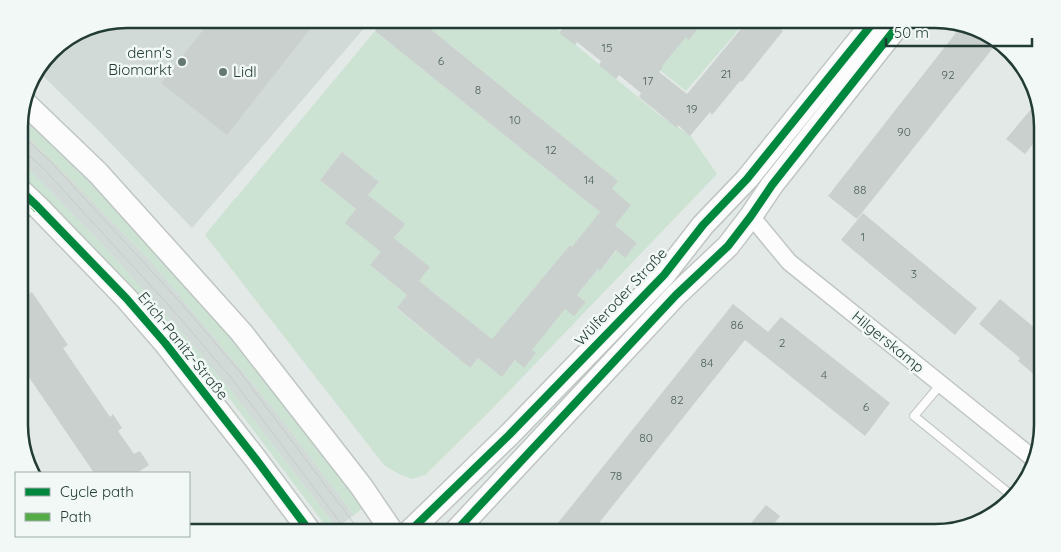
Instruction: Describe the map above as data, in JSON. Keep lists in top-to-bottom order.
{
  "streets": {
    "street": ["Wülferoder Straße", "Hilgerskamp", "Erich-Panitz-Straße"]
  },
  "places": ["denn's Biomarkt", "Lidl"],
  "house_numbers": [
    "15",
    "6",
    "21",
    "92",
    "17",
    "8",
    "19",
    "10",
    "90",
    "12",
    "14",
    "88",
    "1",
    "3",
    "86",
    "2",
    "84",
    "4",
    "82",
    "6",
    "80",
    "78"
  ],
  "legend": ["Cycle path", "Path"],
  "scale_bar": "50 m"
}
